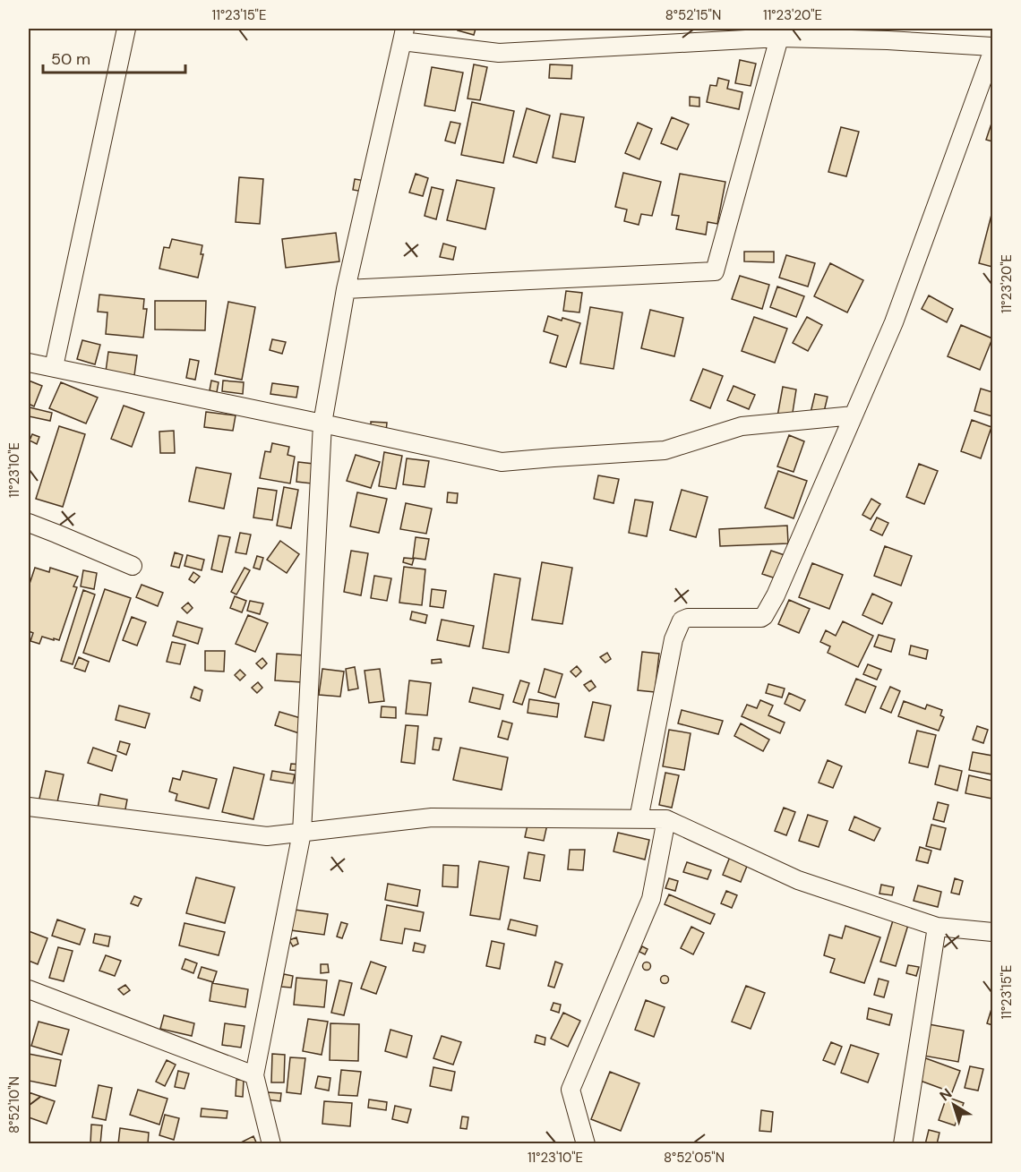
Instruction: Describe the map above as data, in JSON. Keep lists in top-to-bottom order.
{
  "scale_bar": "50 m",
  "north": "top left",
  "coordinates": [
    "11°23'15\"E",
    "8°52'15\"N",
    "11°23'20\"E",
    "11°23'10\"E",
    "8°52'10\"N",
    "8°52'05\"N"
  ]
}
